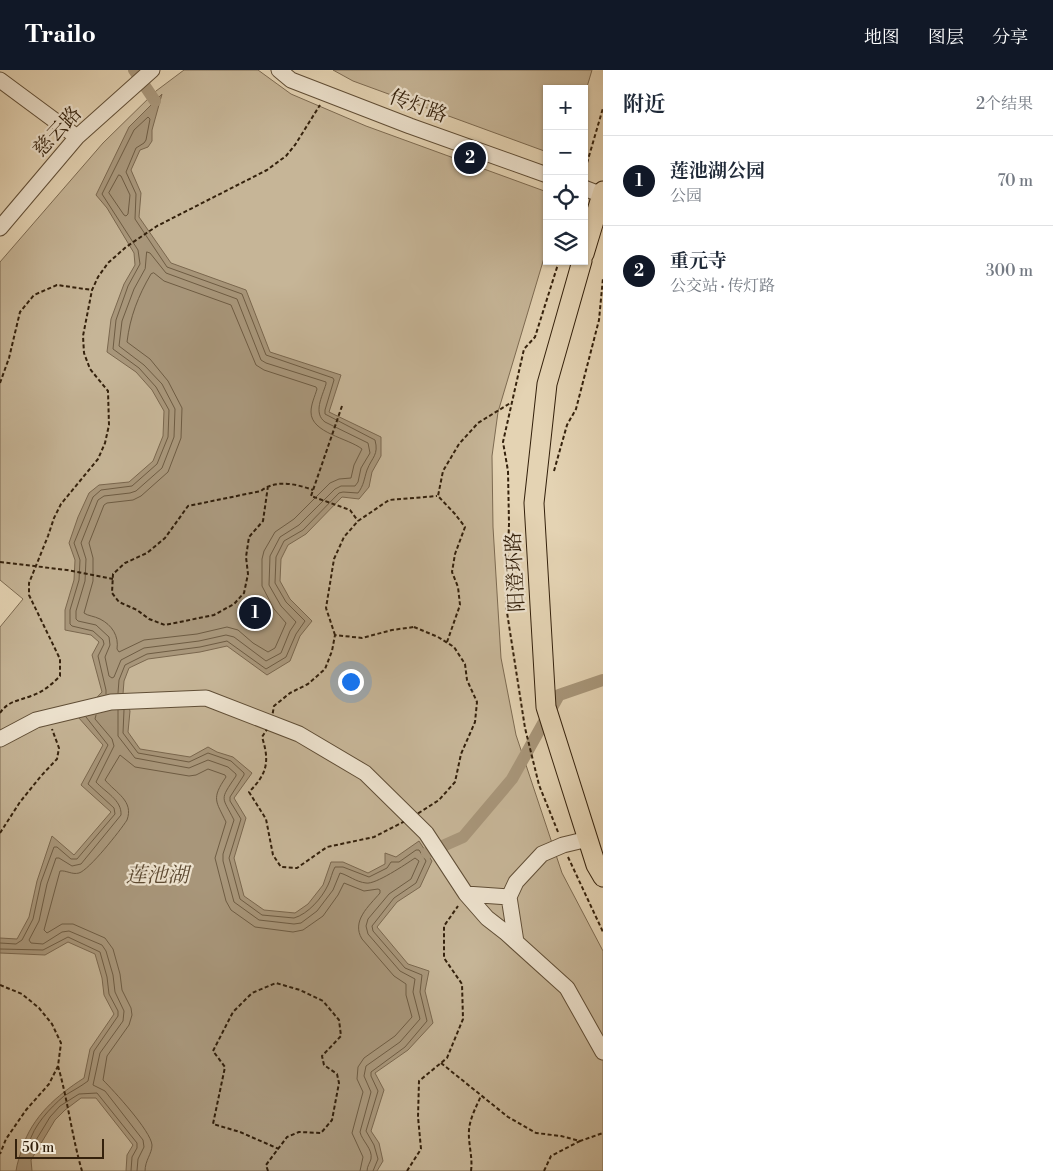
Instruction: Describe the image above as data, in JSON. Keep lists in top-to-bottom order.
{
  "streets": {
    "main road": ["阳澄环路"],
    "street": ["传灯路", "慈云路"]
  },
  "water": ["莲池湖"],
  "scale_bar": "50 m",
  "page": {
    "header": "Trailo",
    "nav": ["地图", "图层", "分享"],
    "heading": ["附近", "2个结果"],
    "map_buttons": ["+", "−"],
    "list": [
      {
        "mark": "1",
        "name": "莲池湖公园",
        "note": "公园",
        "value": "70 m"
      },
      {
        "mark": "2",
        "name": "重元寺",
        "note": "公交站 · 传灯路",
        "value": "300 m"
      }
    ],
    "pins": ["2", "1"],
    "scale": "50 m"
  }
}
